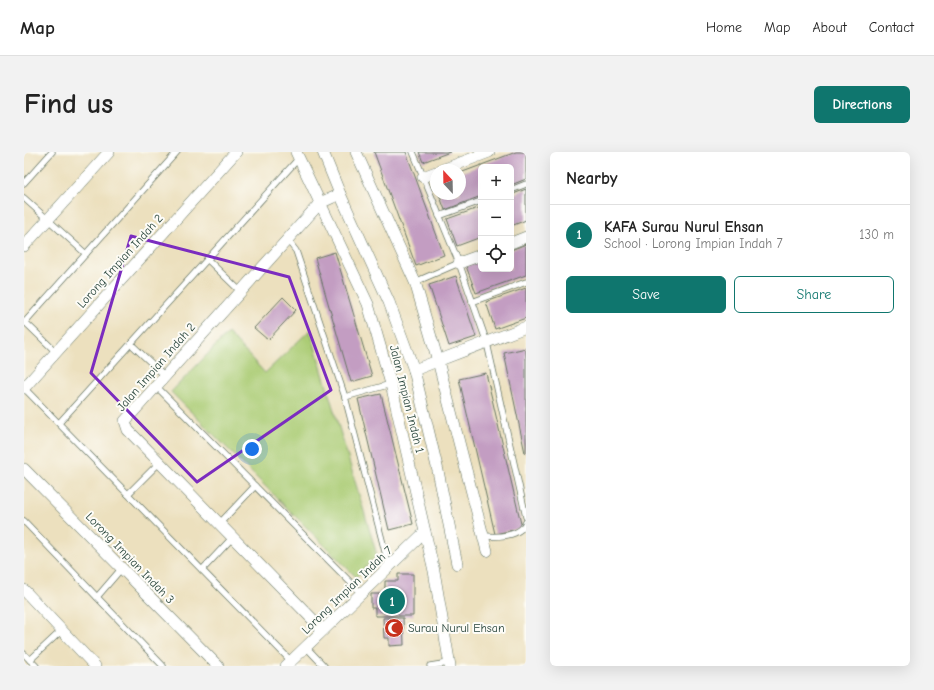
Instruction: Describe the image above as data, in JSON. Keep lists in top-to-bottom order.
{
  "streets": {
    "street": [
      "Lorong Impian Indah 2",
      "Jalan Impian Indah 2",
      "Jalan Impian Indah 1",
      "Lorong Impian Indah 3",
      "Lorong Impian Indah 7"
    ]
  },
  "crossings": [
    ["Jalan Impian Indah 2", "Jalan Impian Indah 1"],
    ["Jalan Impian Indah 2", "Lorong Impian Indah 7"],
    ["Jalan Impian Indah 1", "Lorong Impian Indah 7"]
  ],
  "places": {
    "mosque": ["Surau Nurul Ehsan"]
  },
  "north": "top",
  "page": {
    "header": "Map",
    "nav": [
      "Home",
      "Map",
      "About",
      "Contact"
    ],
    "buttons": [
      "Directions",
      ["Save", "Share"]
    ],
    "title": "Find us",
    "heading": "Nearby",
    "map_buttons": ["+", "−"],
    "list": [
      {
        "mark": "1",
        "name": "KAFA Surau Nurul Ehsan",
        "note": "School · Lorong Impian Indah 7",
        "value": "130 m"
      }
    ],
    "pins": "1"
  }
}
